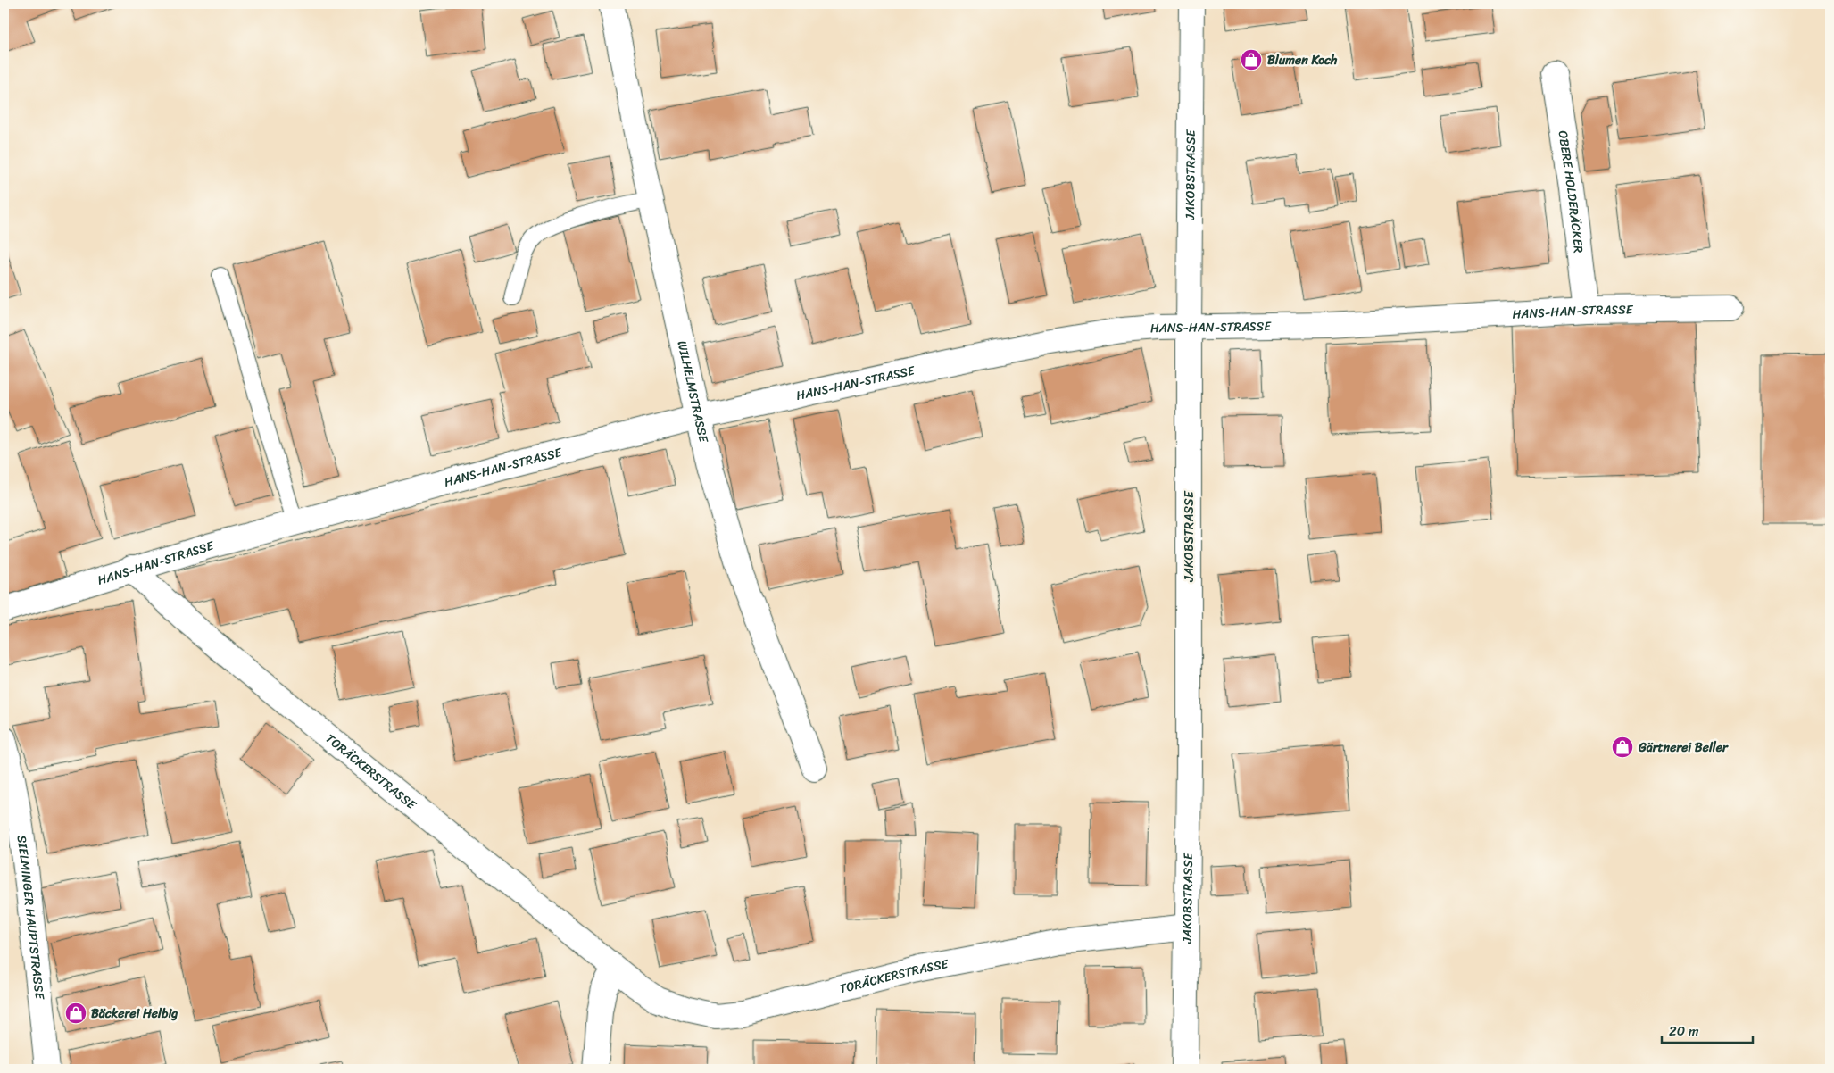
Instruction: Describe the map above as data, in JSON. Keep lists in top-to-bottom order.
{
  "streets": {
    "street": [
      "JAKOBSTRASSE",
      "OBERE HOLDERÄCKER",
      "HANS-HAN-STRASSE",
      "WILHELMSTRASSE",
      "TORÄCKERSTRASSE",
      "SIELMINGER HAUPTSTRASSE"
    ]
  },
  "crossings": [
    ["JAKOBSTRASSE", "HANS-HAN-STRASSE"],
    ["JAKOBSTRASSE", "TORÄCKERSTRASSE"],
    ["OBERE HOLDERÄCKER", "HANS-HAN-STRASSE"],
    ["HANS-HAN-STRASSE", "WILHELMSTRASSE"],
    ["HANS-HAN-STRASSE", "TORÄCKERSTRASSE"]
  ],
  "places": {
    "shop": ["Blumen Koch", "Gärtnerei Beller", "Bäckerei Helbig"]
  },
  "scale_bar": "20 m"
}
